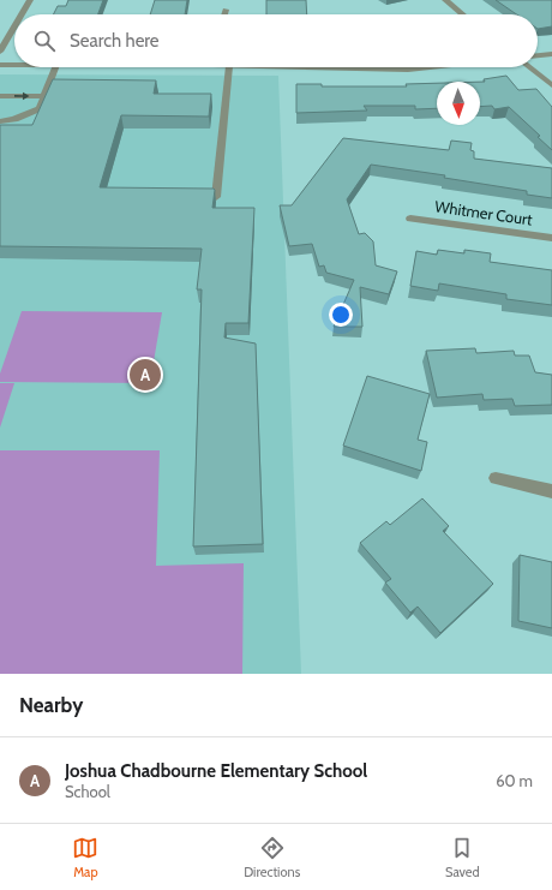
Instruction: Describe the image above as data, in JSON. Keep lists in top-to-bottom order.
{
  "streets": {
    "street": ["Whitmer Court"]
  },
  "north": "bottom",
  "page": {
    "search": "Search here",
    "pins": "A",
    "heading": "Nearby",
    "list": [
      {
        "mark": "A",
        "name": "Joshua Chadbourne Elementary School",
        "note": "School",
        "value": "60 m"
      }
    ],
    "nav": ["Map", "Directions", "Saved"]
  }
}
